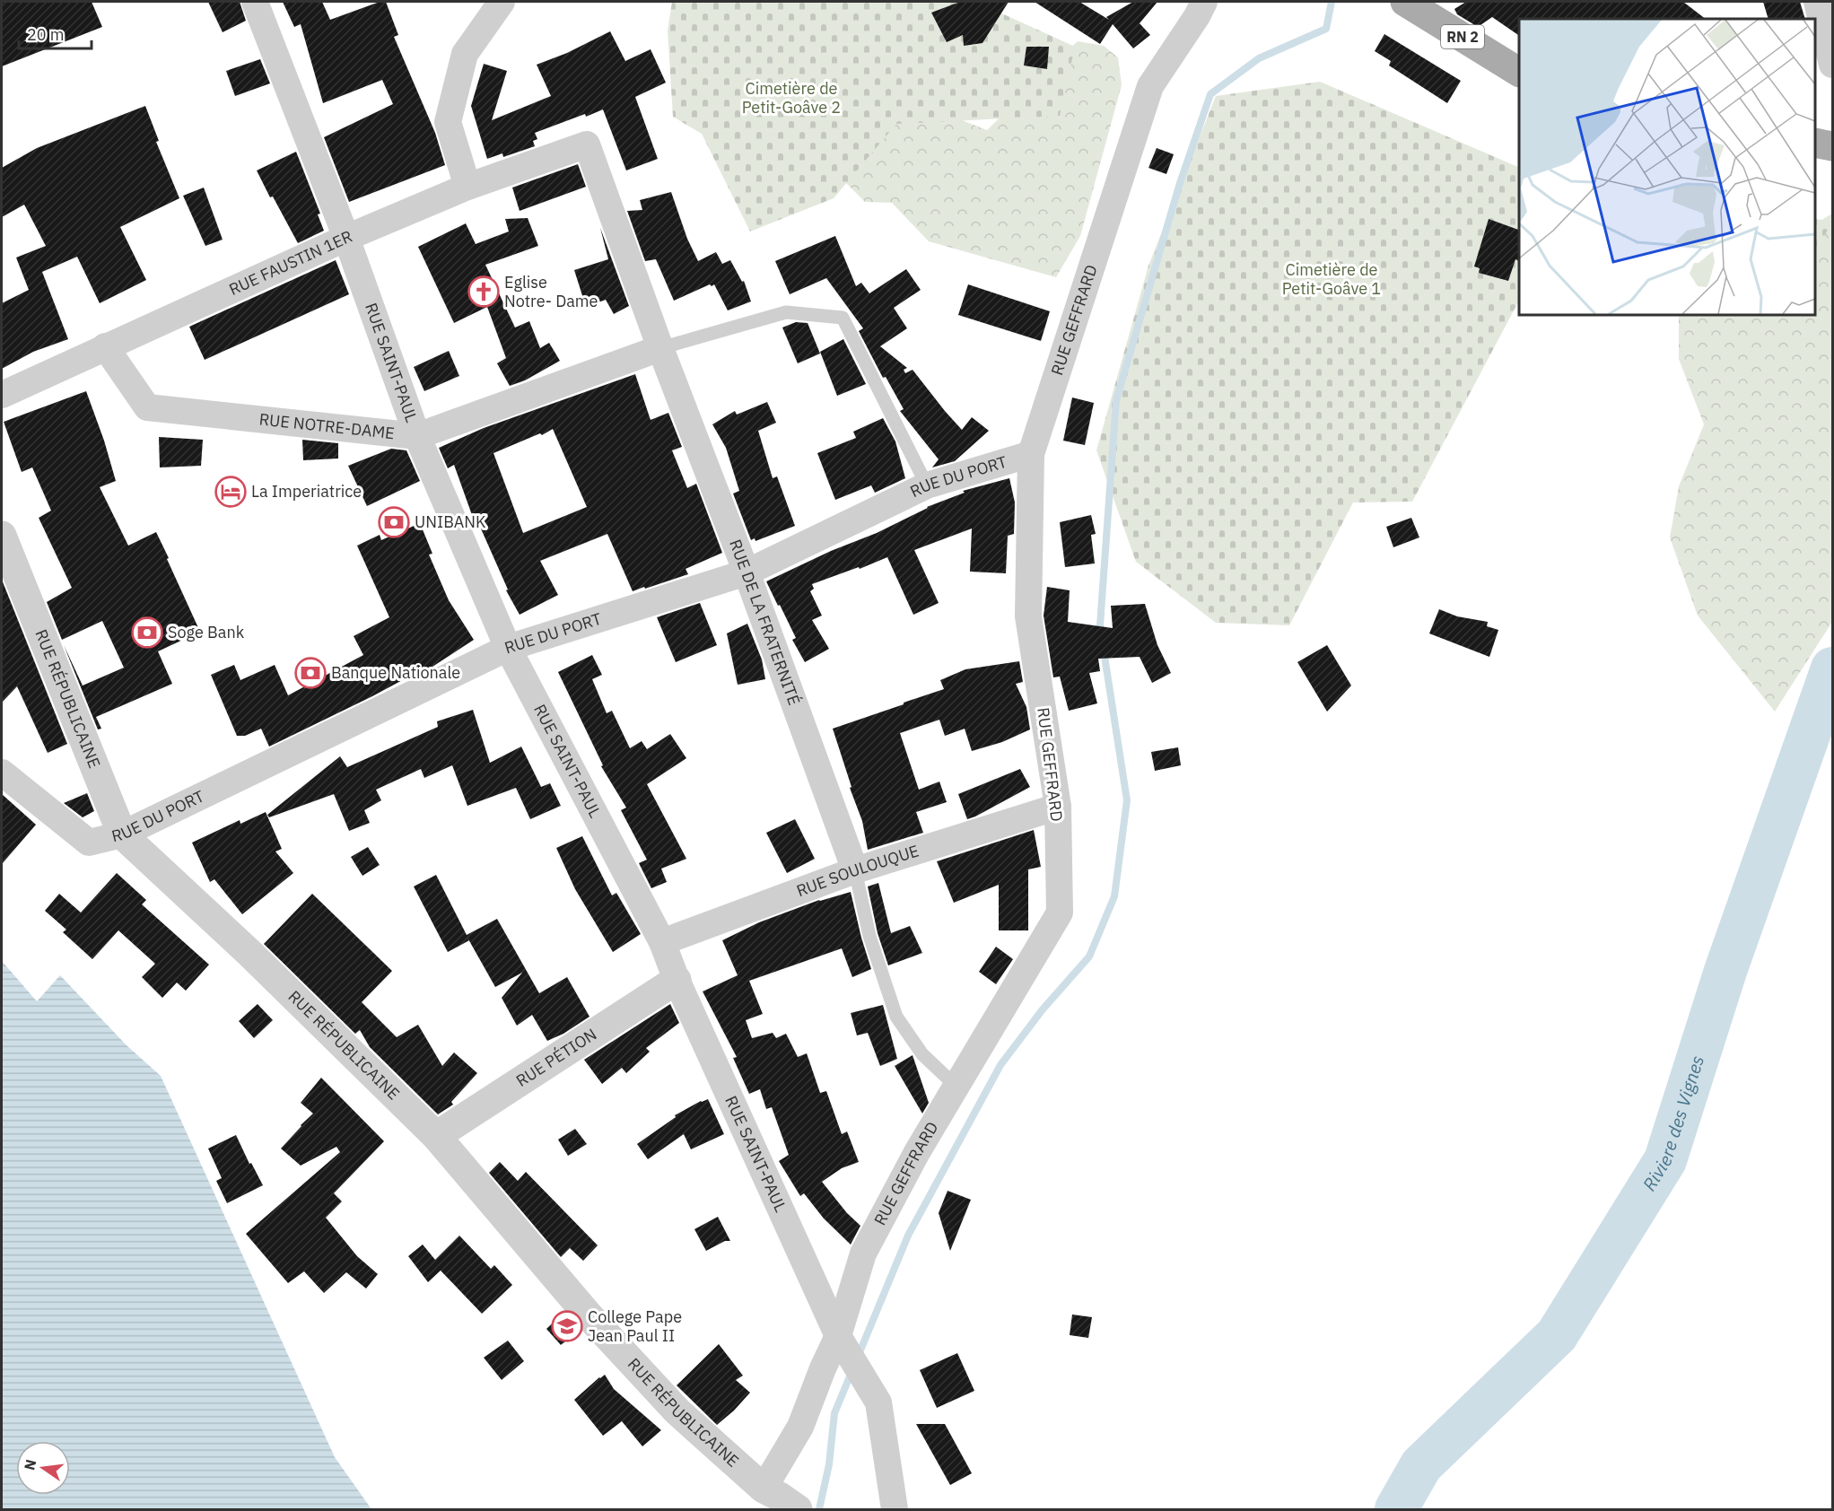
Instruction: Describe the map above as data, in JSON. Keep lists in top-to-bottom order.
{
  "streets": {
    "main road": ["RN 2"],
    "street": [
      "RUE FAUSTIN 1ER",
      "RUE GEFFRARD",
      "RUE SAINT-PAUL",
      "RUE NOTRE-DAME",
      "RUE DU PORT",
      "RUE DE LA FRATERNITÉ",
      "RUE RÉPUBLICAINE",
      "RUE SOULOUQUE",
      "RUE PÉTION"
    ]
  },
  "crossings": [
    ["RUE FAUSTIN 1ER", "RUE SAINT-PAUL"],
    ["RUE FAUSTIN 1ER", "RUE NOTRE-DAME"],
    ["RUE FAUSTIN 1ER", "RUE DE LA FRATERNITÉ"],
    ["RUE GEFFRARD", "RUE SAINT-PAUL"],
    ["RUE GEFFRARD", "RUE DU PORT"],
    ["RUE GEFFRARD", "RUE DE LA FRATERNITÉ"],
    ["RUE GEFFRARD", "RUE RÉPUBLICAINE"],
    ["RUE GEFFRARD", "RUE SOULOUQUE"],
    ["RUE SAINT-PAUL", "RUE NOTRE-DAME"],
    ["RUE SAINT-PAUL", "RUE DU PORT"],
    ["RUE SAINT-PAUL", "RUE SOULOUQUE"],
    ["RUE SAINT-PAUL", "RUE PÉTION"],
    ["RUE NOTRE-DAME", "RUE DE LA FRATERNITÉ"],
    ["RUE DU PORT", "RUE DE LA FRATERNITÉ"],
    ["RUE DU PORT", "RUE RÉPUBLICAINE"],
    ["RUE DE LA FRATERNITÉ", "RUE SOULOUQUE"],
    ["RUE RÉPUBLICAINE", "RUE PÉTION"]
  ],
  "water": ["Riviere des Vignes"],
  "parks": ["Cimetière de Petit-Goâve 2", "Cimetière de Petit-Goâve 1"],
  "places": {
    "church": ["Eglise Notre- Dame"],
    "hotel": ["La Imperiatrice"],
    "bank": ["UNIBANK", "Soge Bank", "Banque Nationale"],
    "school or university": ["College Pape Jean Paul II"]
  },
  "scale_bar": "20 m",
  "north": "left"
}
